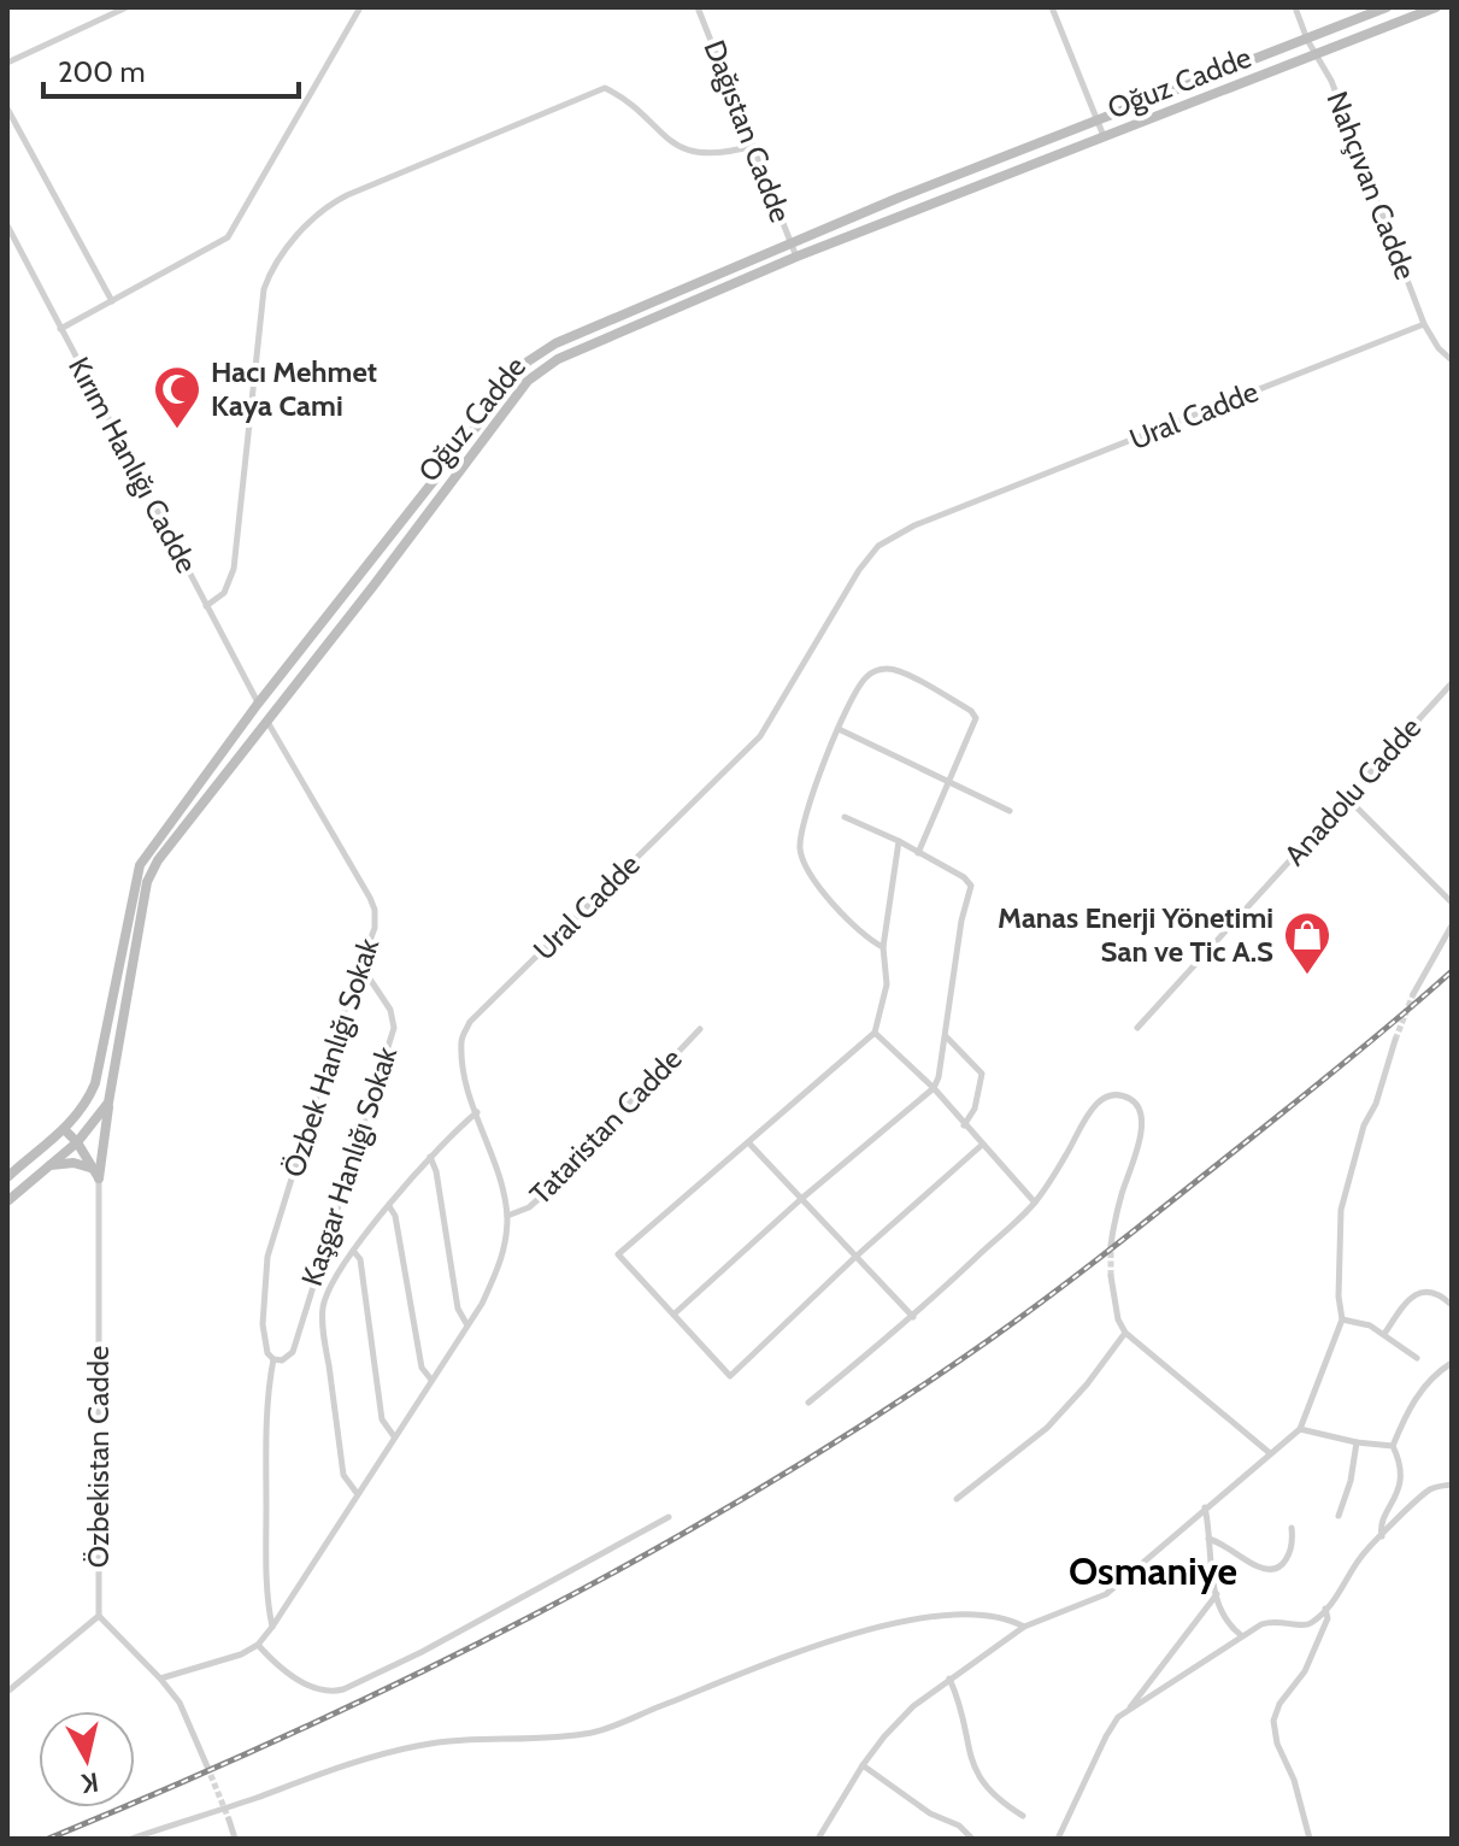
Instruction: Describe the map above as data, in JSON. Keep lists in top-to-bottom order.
{
  "streets": {
    "street": [
      "Oğuz Cadde",
      "Dağıstan Cadde",
      "Nahçıvan Cadde",
      "Ural Cadde",
      "Kırım Hanlığı Cadde",
      "Anadolu Cadde",
      "Özbek Hanlığı Sokak",
      "Tataristan Cadde",
      "Kaşgar Hanlığı Sokak",
      "Özbekistan Cadde"
    ]
  },
  "crossings": [
    ["Oğuz Cadde", "Dağıstan Cadde"],
    ["Oğuz Cadde", "Nahçıvan Cadde"],
    ["Oğuz Cadde", "Kırım Hanlığı Cadde"],
    ["Oğuz Cadde", "Özbek Hanlığı Sokak"],
    ["Nahçıvan Cadde", "Ural Cadde"],
    ["Ural Cadde", "Tataristan Cadde"],
    ["Özbek Hanlığı Sokak", "Kaşgar Hanlığı Sokak"]
  ],
  "districts": ["Osmaniye"],
  "places": {
    "mosque": ["Hacı Mehmet Kaya Cami"],
    "shop": ["Manas Enerji Yönetimi San ve Tic A.S"]
  },
  "scale_bar": "200 m",
  "north": "bottom"
}
